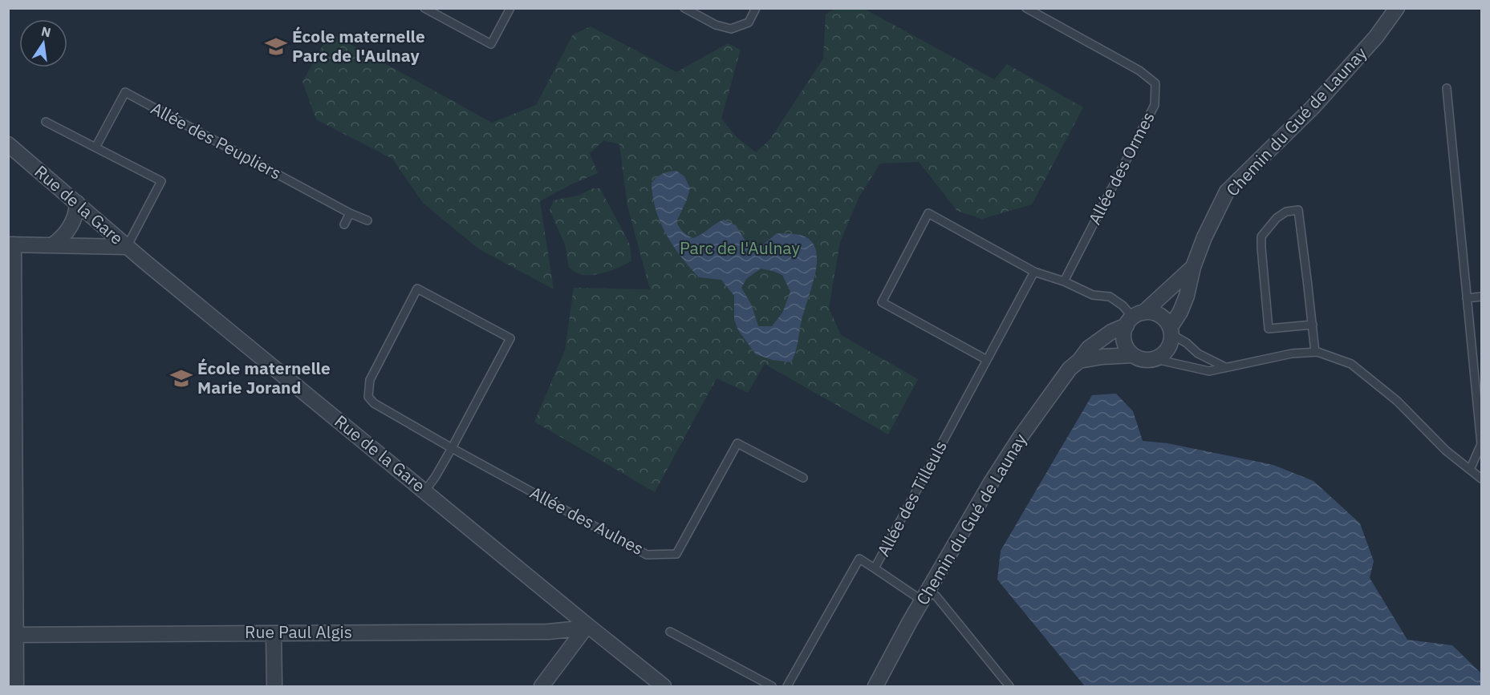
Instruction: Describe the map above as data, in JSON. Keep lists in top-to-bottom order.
{
  "streets": {
    "street": ["Chemin du Gué de Launay", "Rue de la Gare", "Rue Paul Algis"],
    "lane": [
      "Allée des Peupliers",
      "Allée des Ormes",
      "Allée des Tilleuls",
      "Allée des Aulnes"
    ]
  },
  "crossings": [
    ["Rue de la Gare", "Allée des Aulnes"],
    ["Rue de la Gare", "Rue Paul Algis"]
  ],
  "parks": ["Parc de l'Aulnay"],
  "places": {
    "school or university": ["École maternelle Parc de l'Aulnay", "École maternelle Marie Jorand"]
  },
  "north": "top"
}
